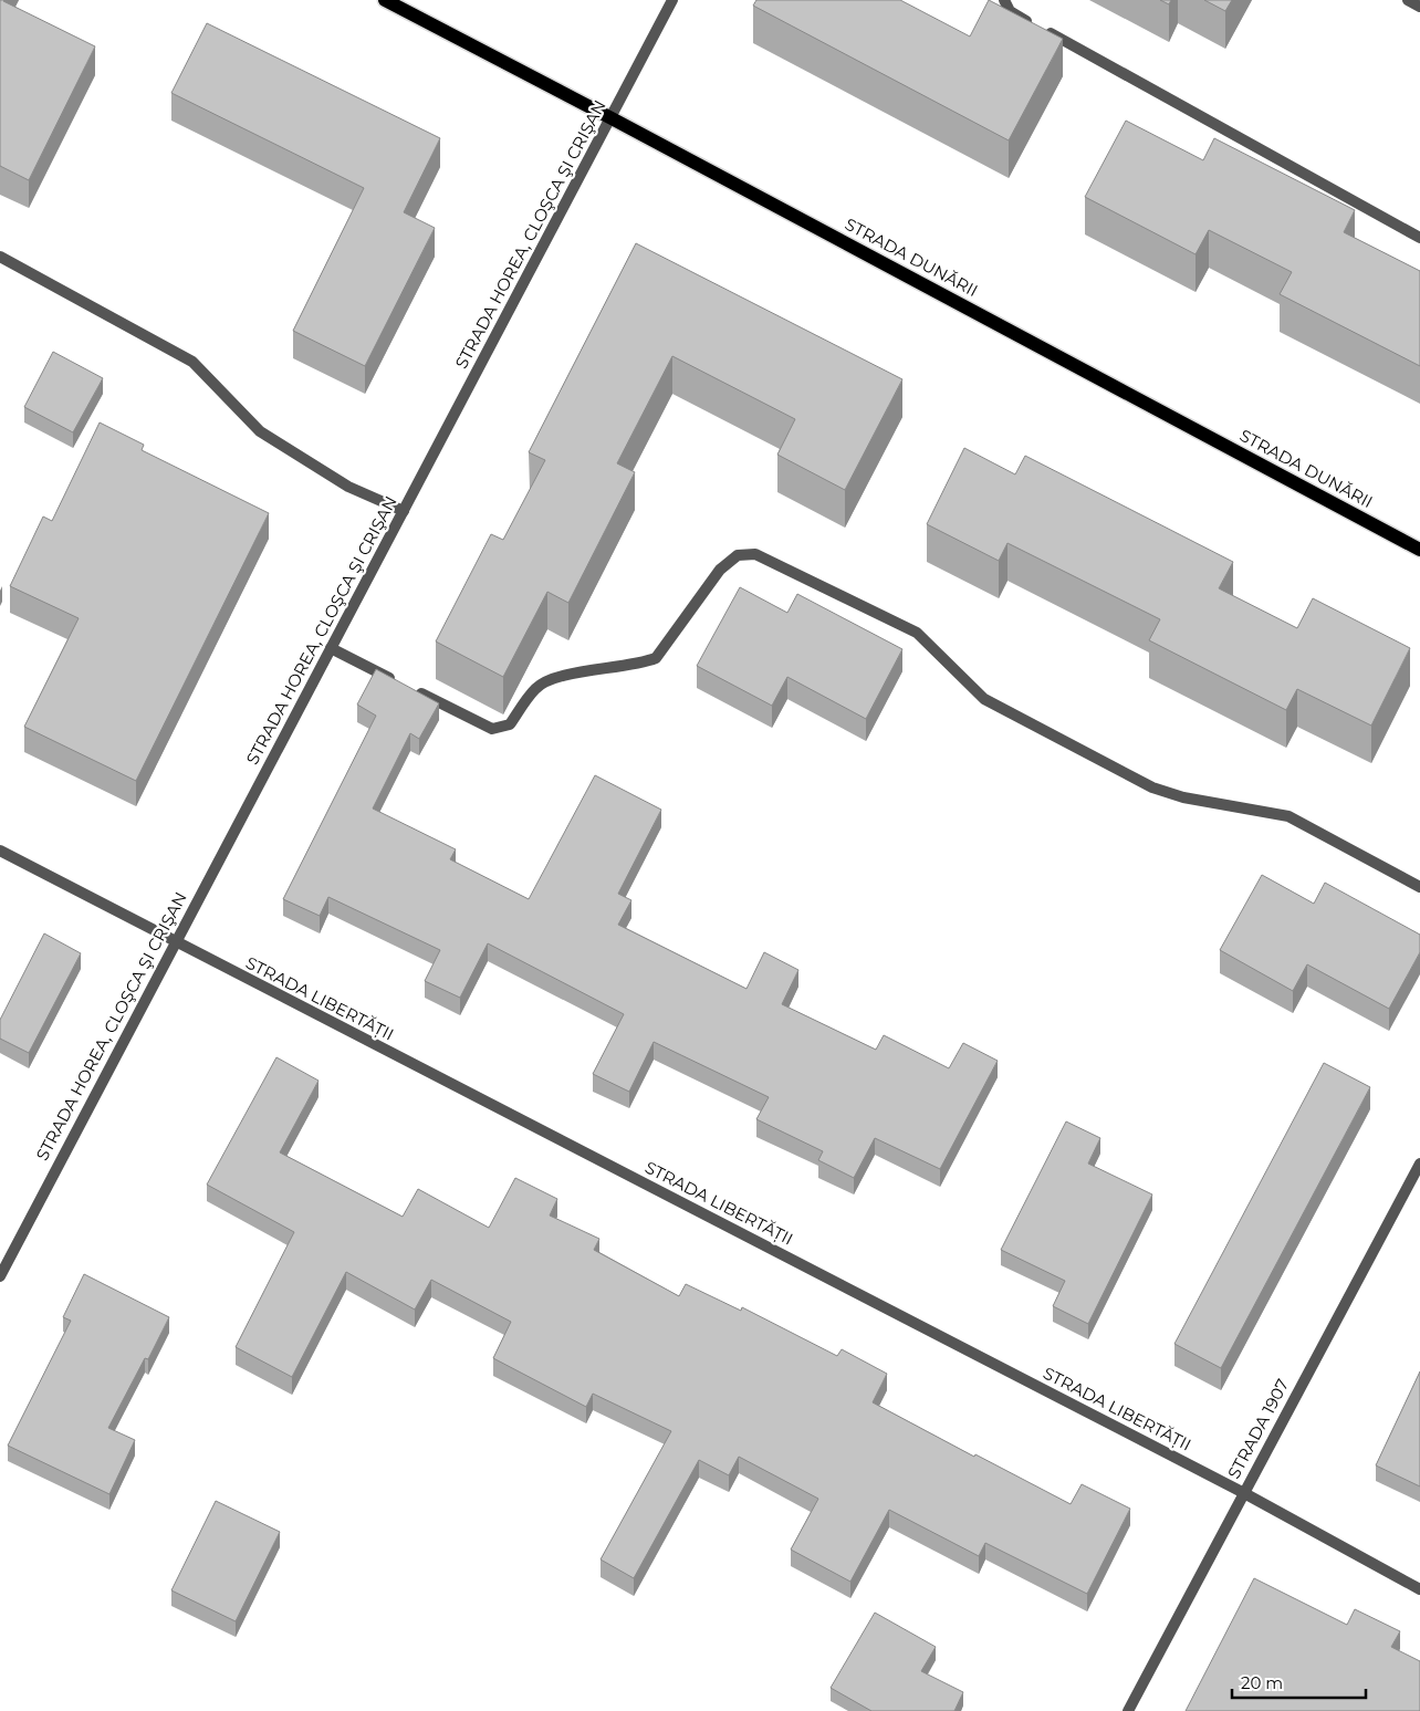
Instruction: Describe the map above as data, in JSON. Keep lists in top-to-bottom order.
{
  "streets": {
    "main road": ["STRADA DUNĂRII"],
    "street": ["STRADA HOREA, CLOŞCA ŞI CRIŞAN", "STRADA LIBERTĂȚII", "STRADA 1907"]
  },
  "crossings": [
    ["STRADA HOREA, CLOŞCA ŞI CRIŞAN", "STRADA DUNĂRII"],
    ["STRADA HOREA, CLOŞCA ŞI CRIŞAN", "STRADA LIBERTĂȚII"],
    ["STRADA LIBERTĂȚII", "STRADA 1907"]
  ],
  "scale_bar": "20 m"
}
